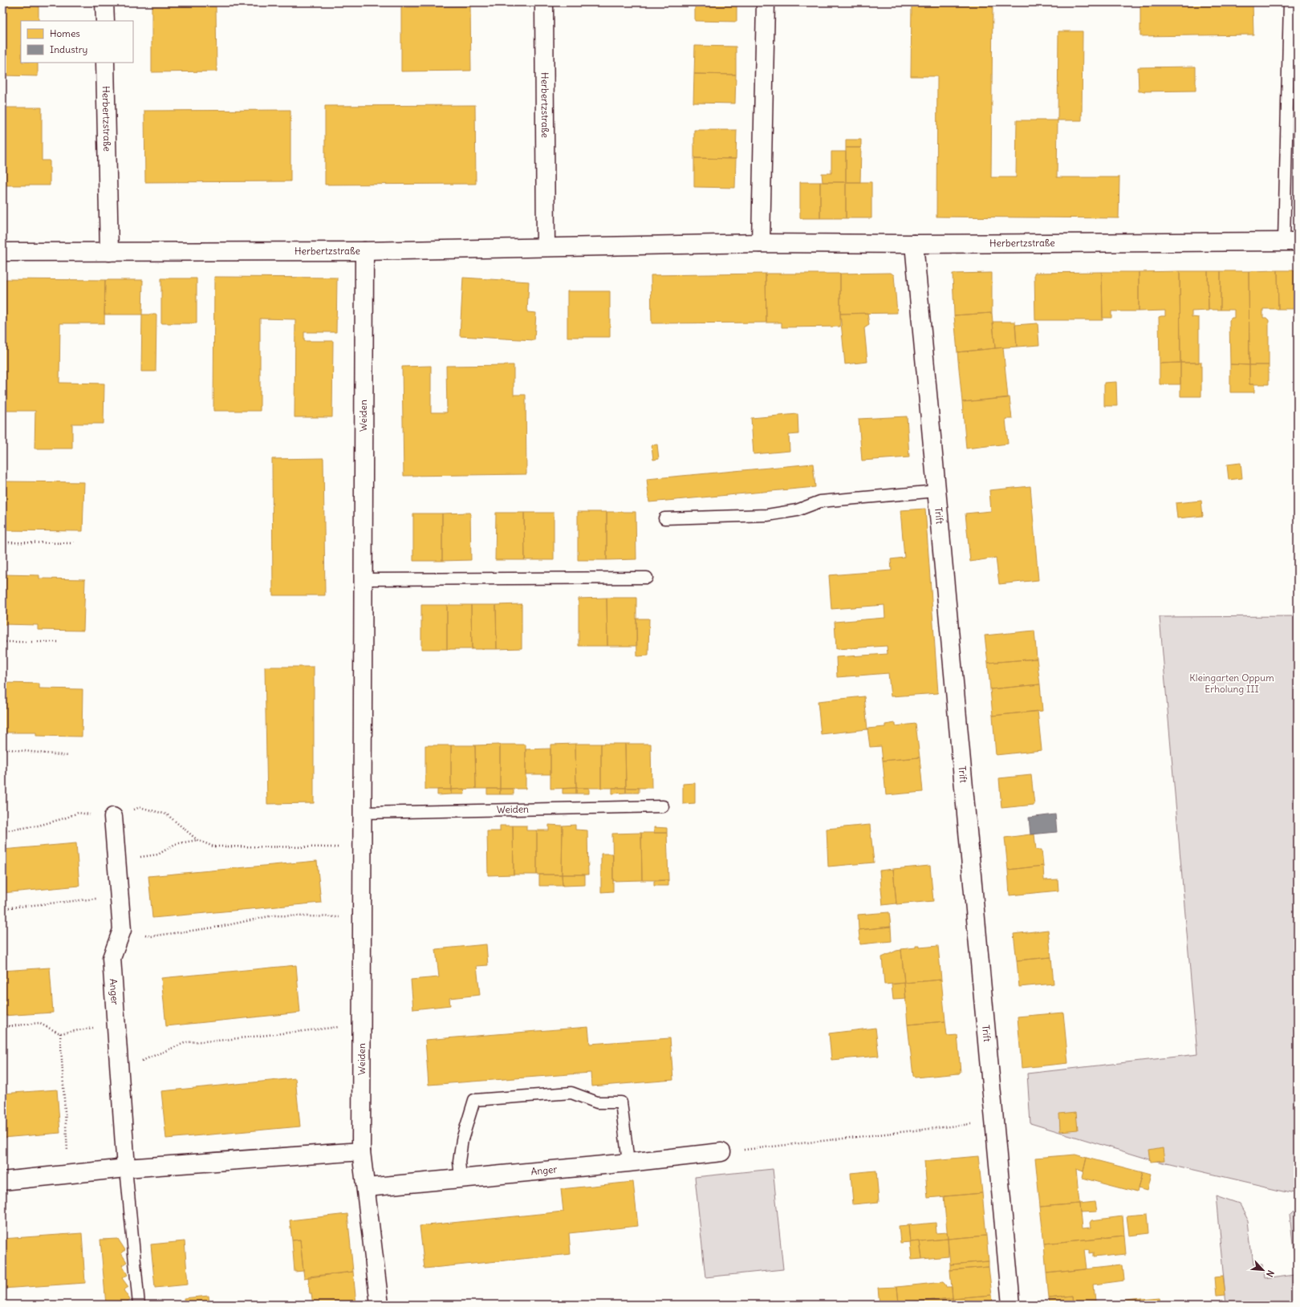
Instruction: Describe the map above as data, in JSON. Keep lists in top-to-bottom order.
{
  "streets": {
    "street": [
      "Herbertzstraße",
      "Weiden",
      "Trift",
      "Anger"
    ]
  },
  "crossings": [
    ["Herbertzstraße", "Weiden"],
    ["Herbertzstraße", "Trift"],
    ["Weiden", "Anger"]
  ],
  "parks": ["Kleingarten Oppum Erholung III"],
  "legend": ["Homes", "Industry"],
  "north": "bottom right"
}
